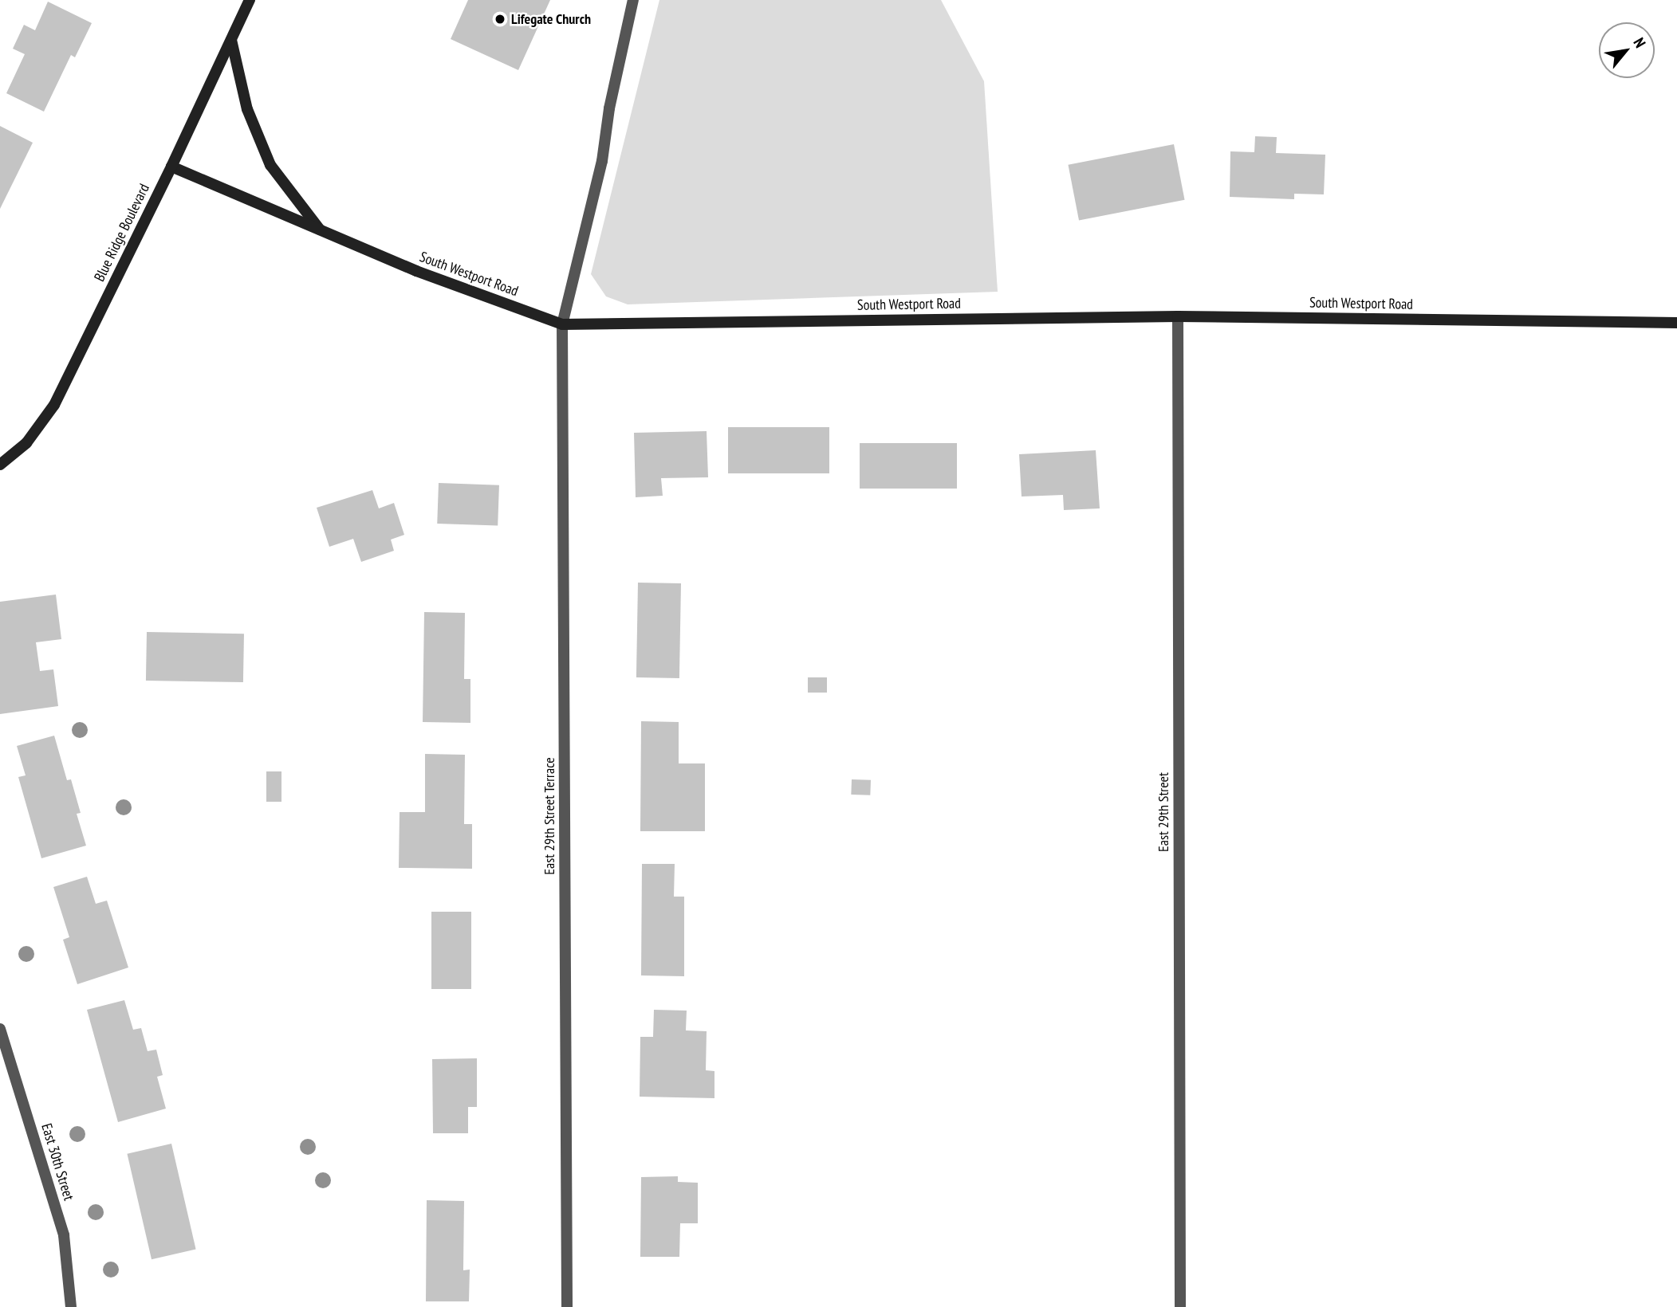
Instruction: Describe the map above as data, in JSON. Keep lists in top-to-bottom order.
{
  "streets": {
    "street": [
      "Blue Ridge Boulevard",
      "South Westport Road",
      "East 29th Street",
      "East 29th Street Terrace",
      "East 30th Street"
    ]
  },
  "crossings": [
    ["Blue Ridge Boulevard", "South Westport Road"],
    ["South Westport Road", "East 29th Street"],
    ["South Westport Road", "East 29th Street Terrace"]
  ],
  "places": ["Lifegate Church"],
  "north": "top right"
}
